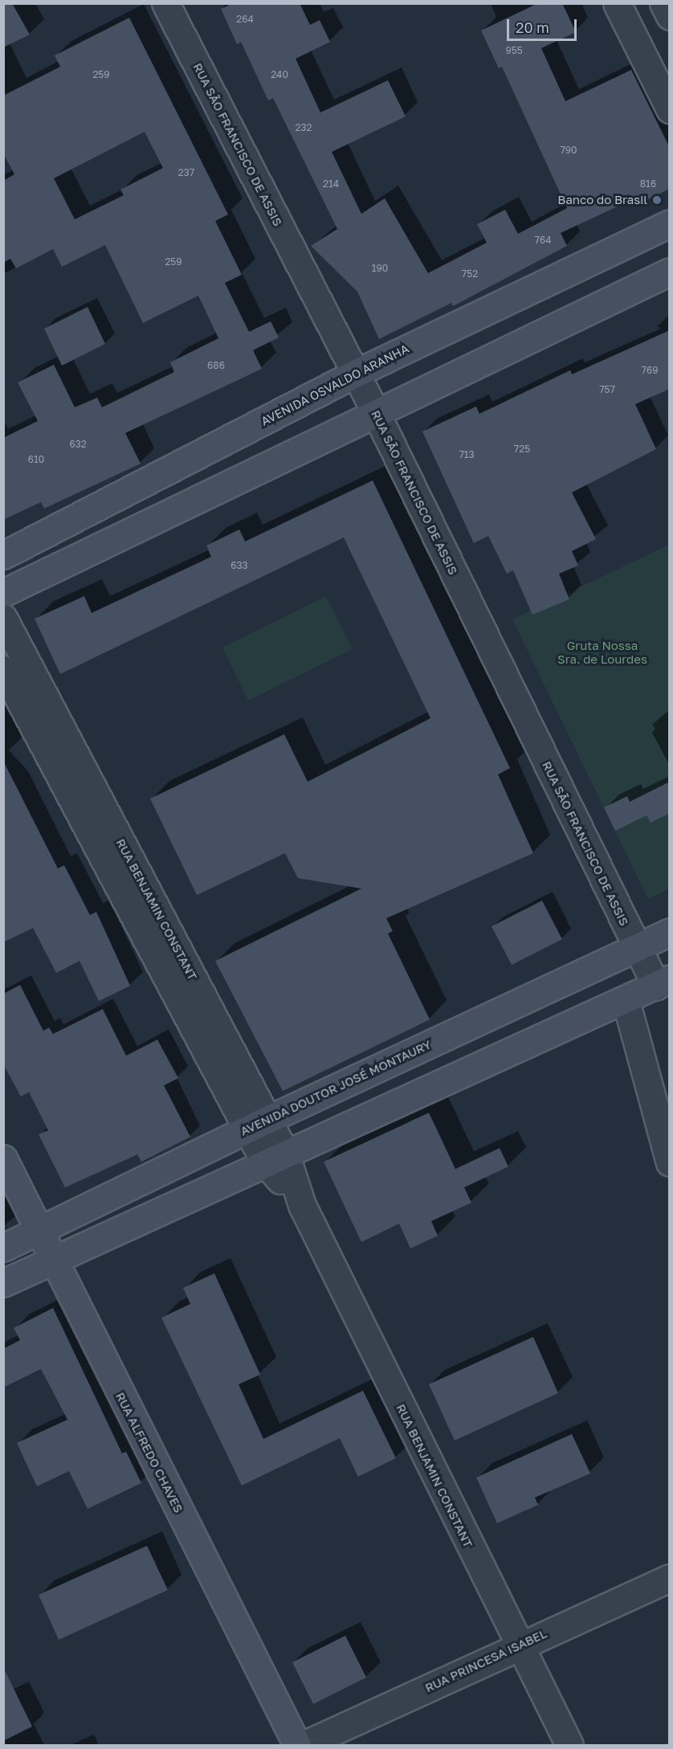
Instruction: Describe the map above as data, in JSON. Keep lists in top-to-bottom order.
{
  "streets": {
    "street": [
      "RUA SÃO FRANCISCO DE ASSIS",
      "AVENIDA OSVALDO ARANHA",
      "RUA BENJAMIN CONSTANT",
      "AVENIDA DOUTOR JOSÉ MONTAURY",
      "RUA ALFREDO CHAVES",
      "RUA PRINCESA ISABEL"
    ]
  },
  "crossings": [
    ["RUA SÃO FRANCISCO DE ASSIS", "AVENIDA OSVALDO ARANHA"],
    ["RUA SÃO FRANCISCO DE ASSIS", "AVENIDA DOUTOR JOSÉ MONTAURY"],
    ["RUA BENJAMIN CONSTANT", "AVENIDA DOUTOR JOSÉ MONTAURY"],
    ["RUA BENJAMIN CONSTANT", "RUA PRINCESA ISABEL"],
    ["AVENIDA DOUTOR JOSÉ MONTAURY", "RUA ALFREDO CHAVES"]
  ],
  "parks": ["Gruta Nossa Sra. de Lourdes"],
  "places": ["Banco do Brasil"],
  "house_numbers": [
    "264",
    "955",
    "259",
    "240",
    "232",
    "790",
    "237",
    "214",
    "816",
    "764",
    "259",
    "190",
    "752",
    "686",
    "769",
    "757",
    "632",
    "725",
    "713",
    "610",
    "633"
  ],
  "scale_bar": "20 m"
}
